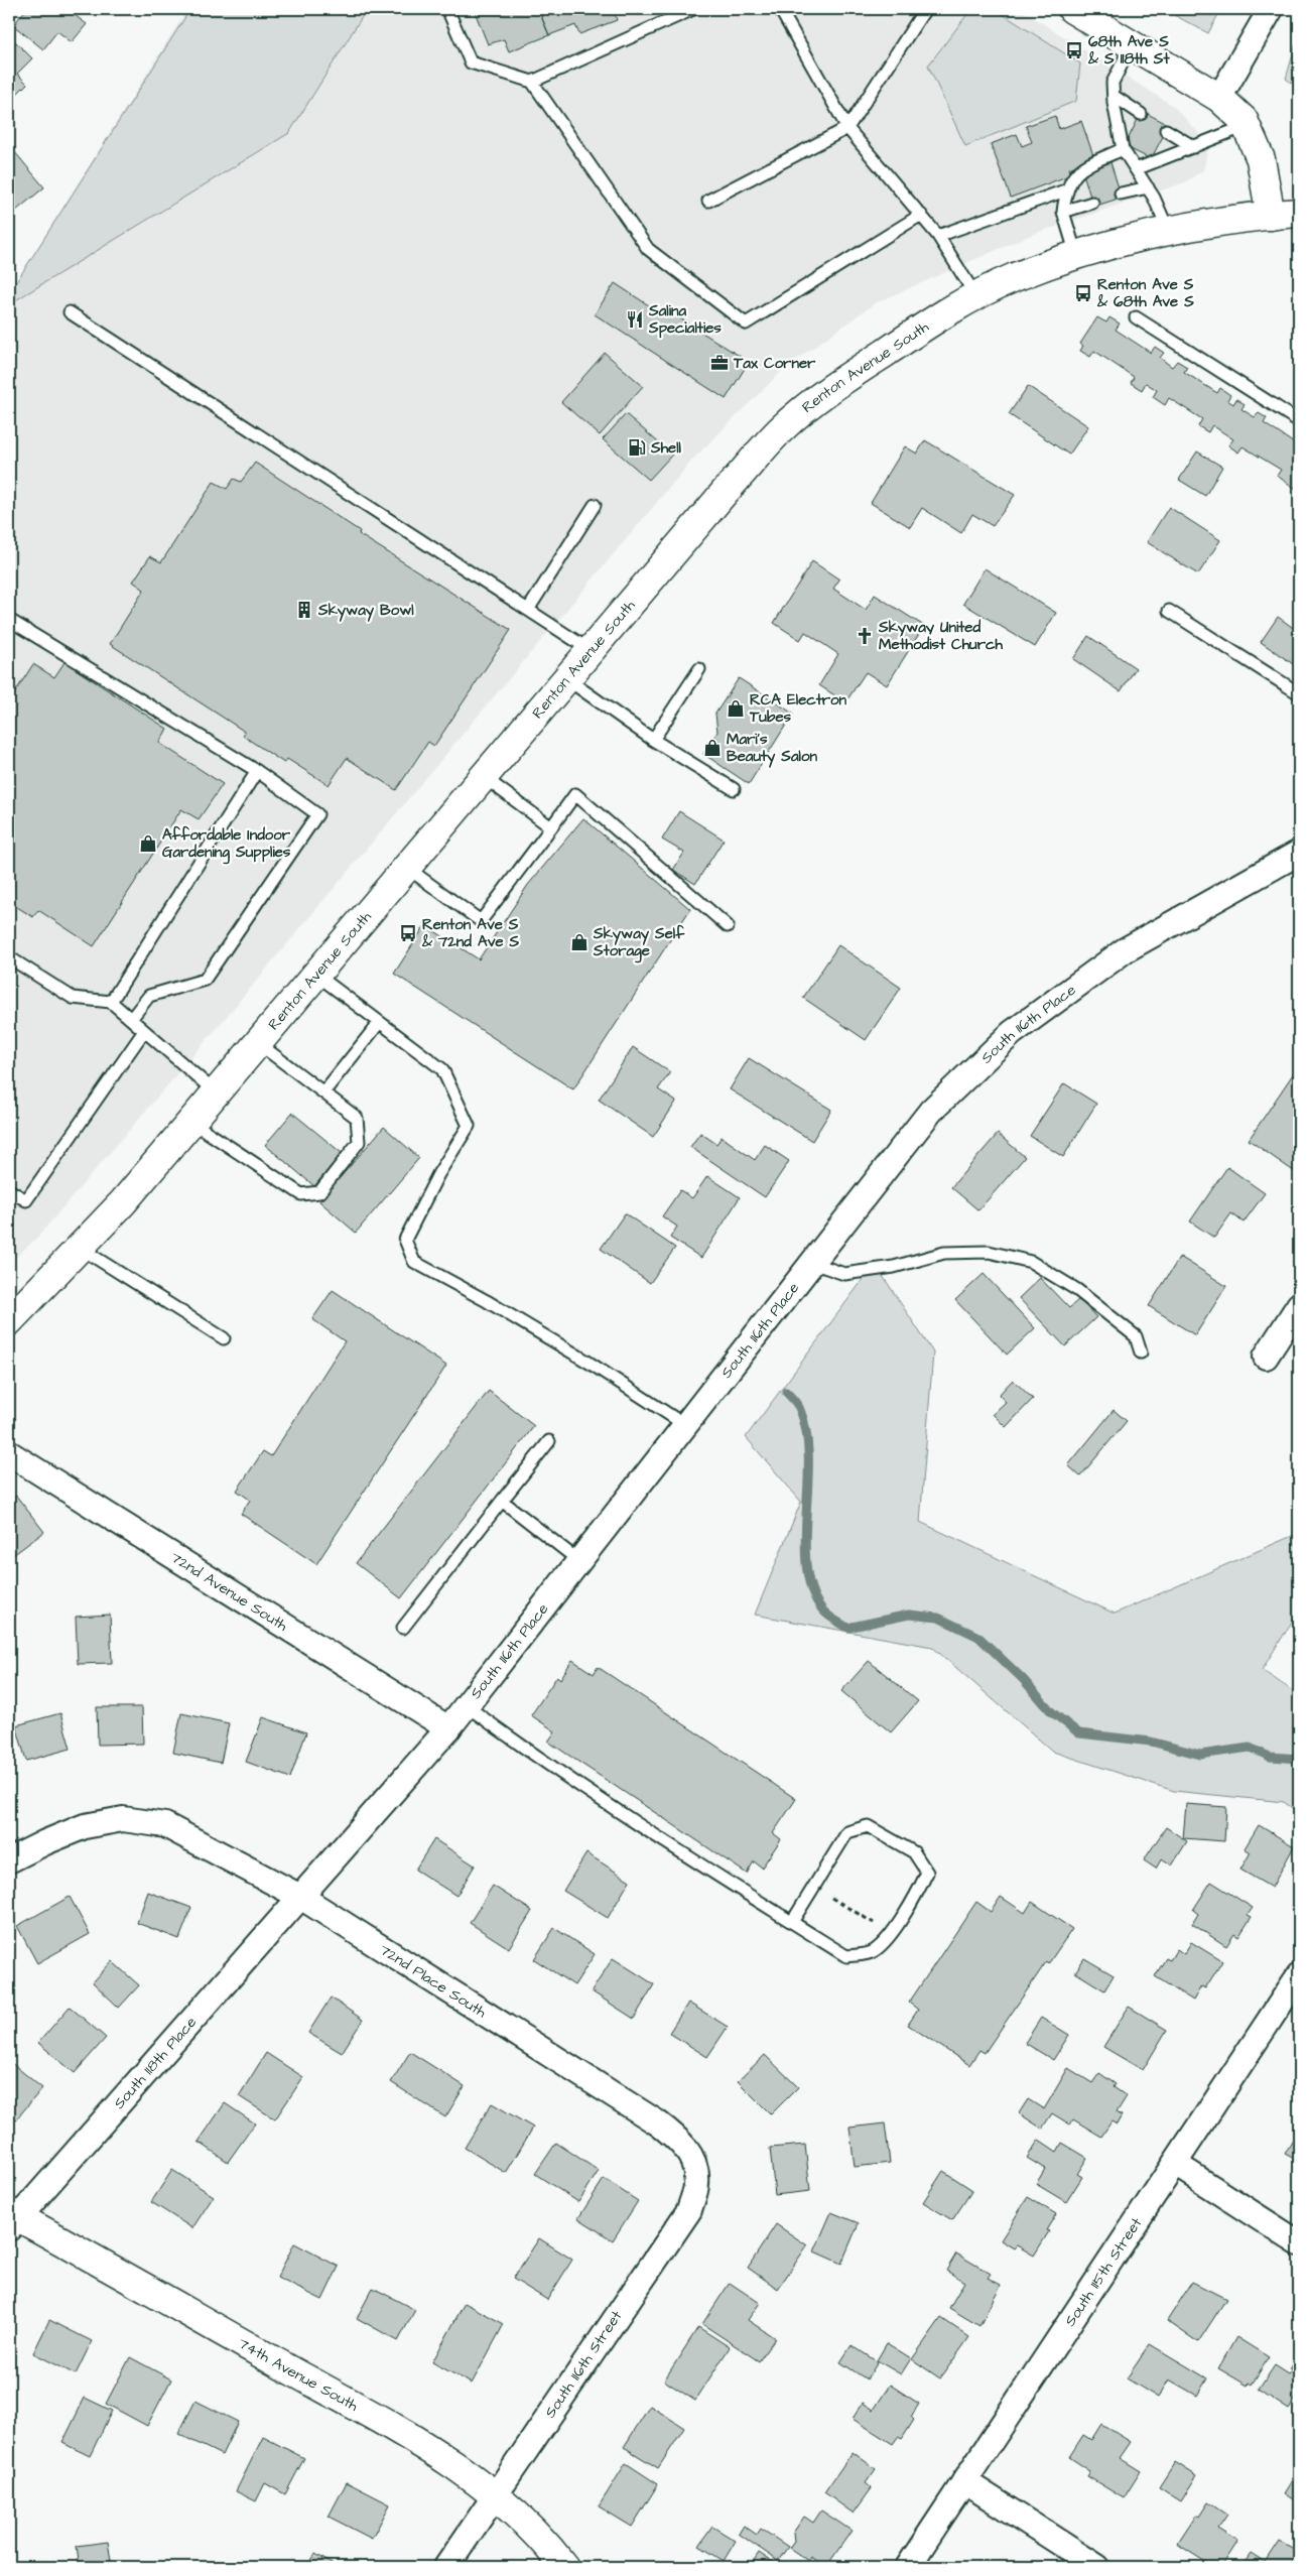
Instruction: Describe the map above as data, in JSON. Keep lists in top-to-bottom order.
{
  "streets": {
    "main road": ["Renton Avenue South", "74th Avenue South"],
    "street": [
      "South 116th Place",
      "72nd Avenue South",
      "72nd Place South",
      "South 118th Place",
      "South 115th Street",
      "South 116th Street"
    ]
  },
  "crossings": [
    ["South 116th Place", "72nd Avenue South"],
    ["South 116th Place", "72nd Place South"],
    ["South 116th Place", "South 118th Place"],
    ["72nd Place South", "South 118th Place"],
    ["72nd Place South", "South 116th Street"],
    ["South 118th Place", "74th Avenue South"],
    ["South 116th Street", "74th Avenue South"]
  ],
  "places": {
    "bus stop": ["68th Ave S & S 118th St", "Renton Ave S & 68th Ave S", "Renton Ave S & 72nd Ave S"],
    "restaurant": ["Salina Specialties"],
    "office": ["Tax Corner"],
    "fuel station": ["Shell"],
    "building": ["Skyway Bowl"],
    "church": ["Skyway United Methodist Church"],
    "shop": [
      "RCA Electron Tubes",
      "Mari's Beauty Salon",
      "Affordable Indoor Gardening Supplies",
      "Skyway Self Storage"
    ]
  }
}
